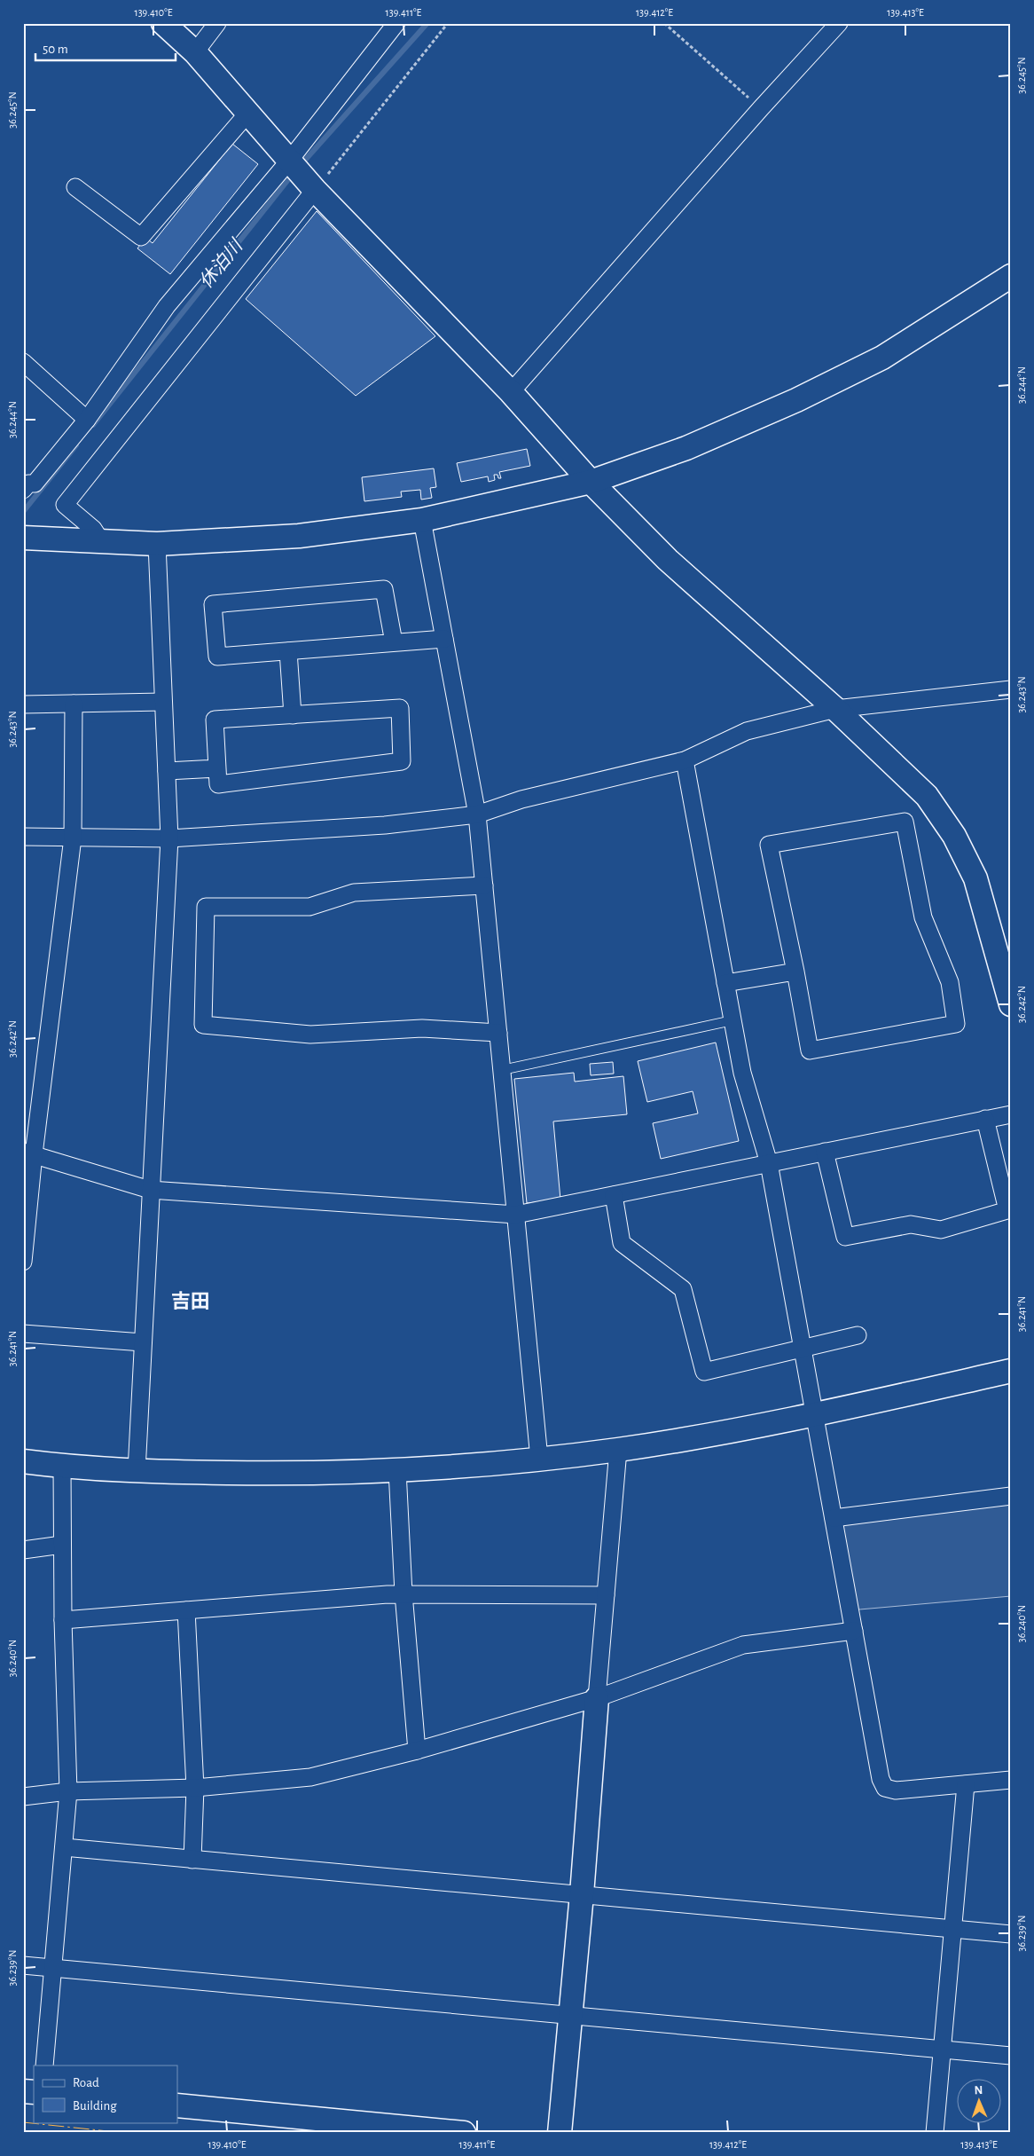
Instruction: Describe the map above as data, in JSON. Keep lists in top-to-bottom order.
{
  "districts": ["吉田"],
  "water": ["休泊川"],
  "legend": ["Road", "Building"],
  "scale_bar": "50 m",
  "north": "top",
  "coordinates": [
    "139.410°E",
    "139.411°E",
    "139.412°E",
    "139.413°E",
    "36.245°N",
    "36.244°N",
    "36.243°N",
    "36.242°N",
    "36.241°N",
    "36.240°N",
    "36.239°N"
  ]
}
